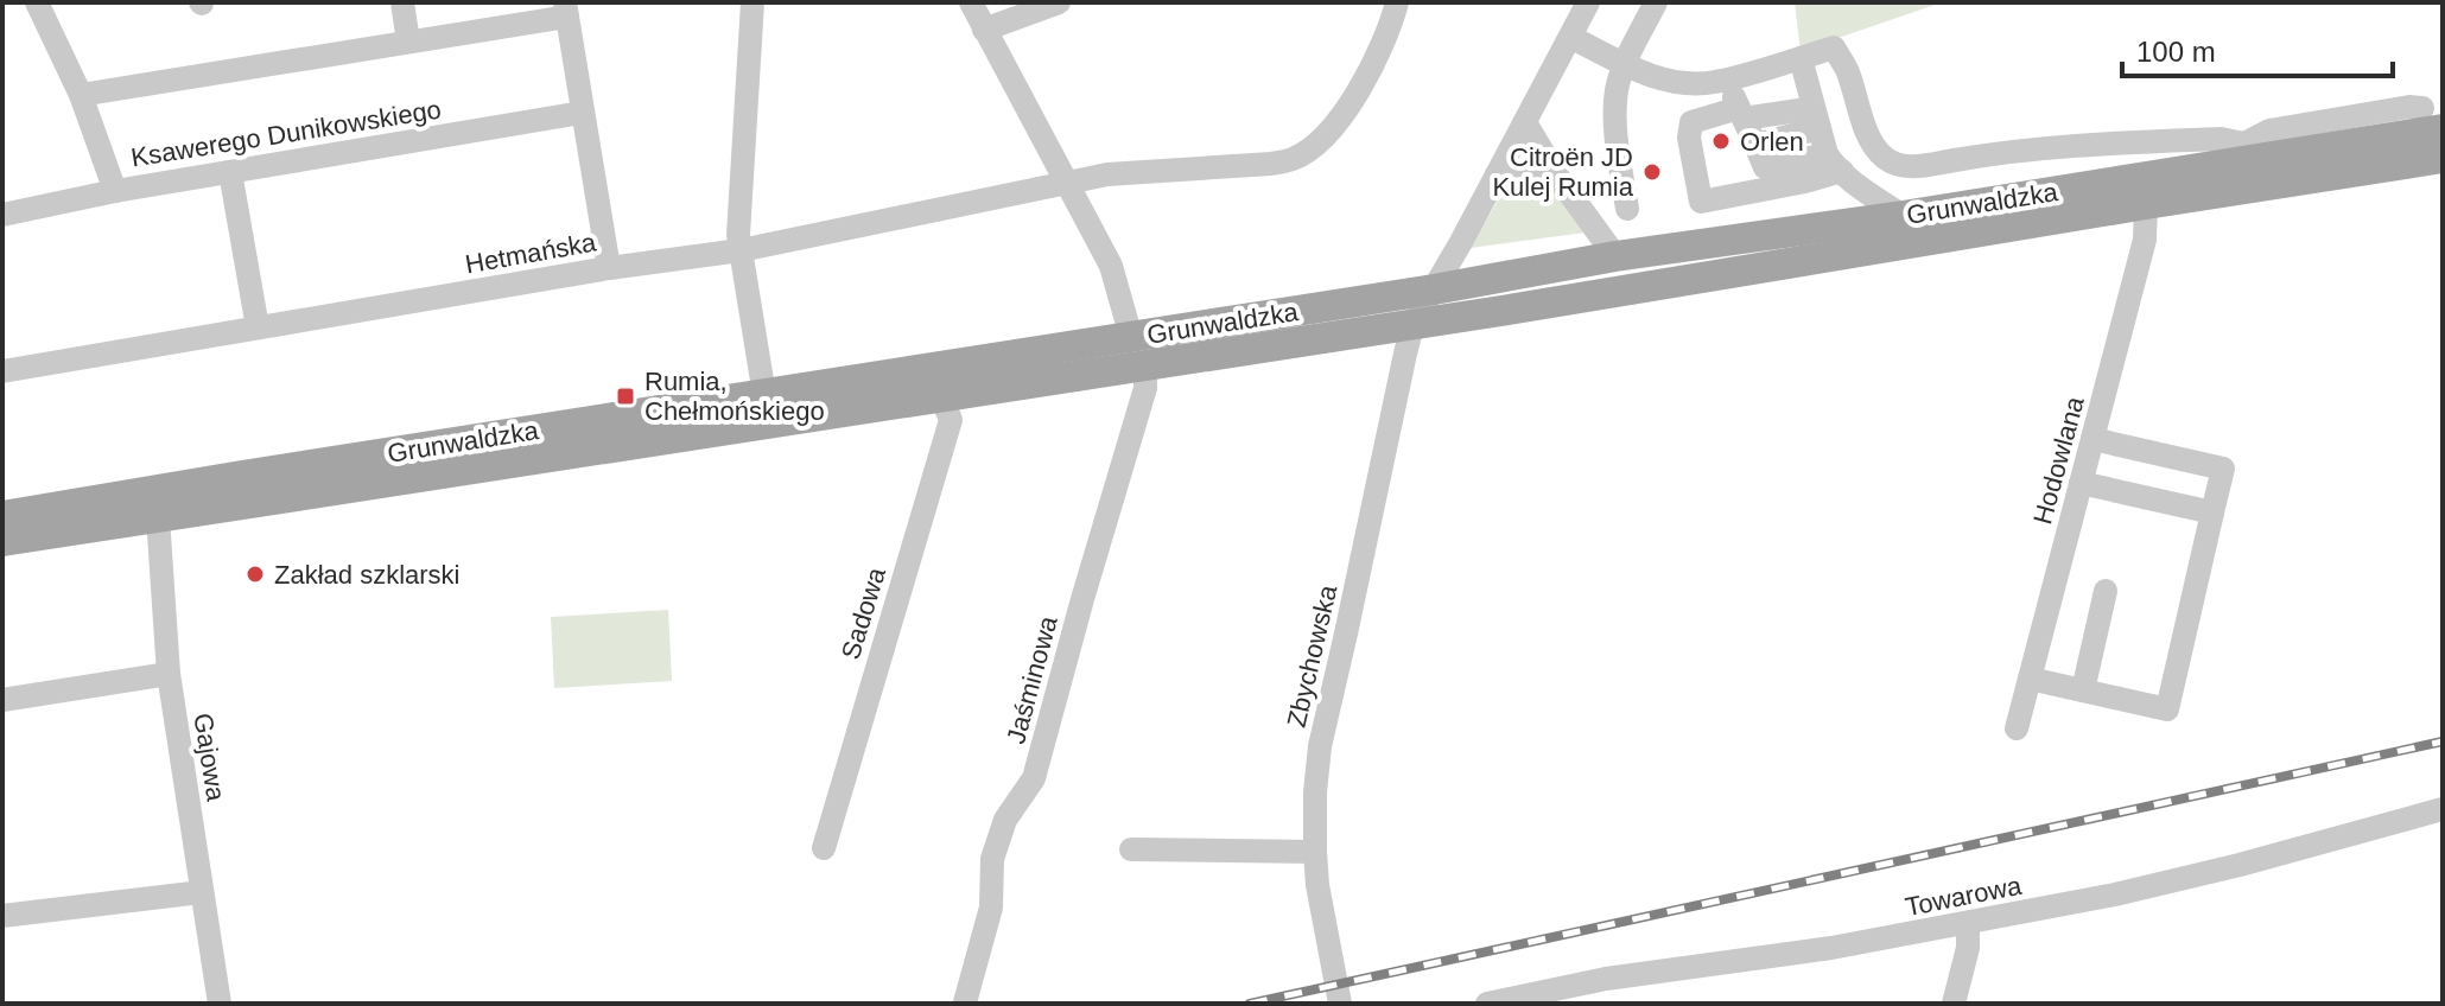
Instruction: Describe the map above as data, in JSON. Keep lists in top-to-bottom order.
{
  "streets": {
    "main road": ["Grunwaldzka"],
    "street": [
      "Ksawerego Dunikowskiego",
      "Hetmańska",
      "Hodowlana",
      "Sadowa",
      "Zbychowska",
      "Jaśminowa",
      "Gajowa",
      "Towarowa"
    ]
  },
  "crossings": [
    ["Grunwaldzka", "Hodowlana"],
    ["Grunwaldzka", "Sadowa"],
    ["Grunwaldzka", "Zbychowska"],
    ["Grunwaldzka", "Jaśminowa"],
    ["Grunwaldzka", "Gajowa"]
  ],
  "places": {
    "other": ["Orlen", "Citroën JD Kulej Rumia", "Zakład szklarski"],
    "transit": ["Rumia, Chełmońskiego"]
  },
  "scale_bar": "100 m"
}
